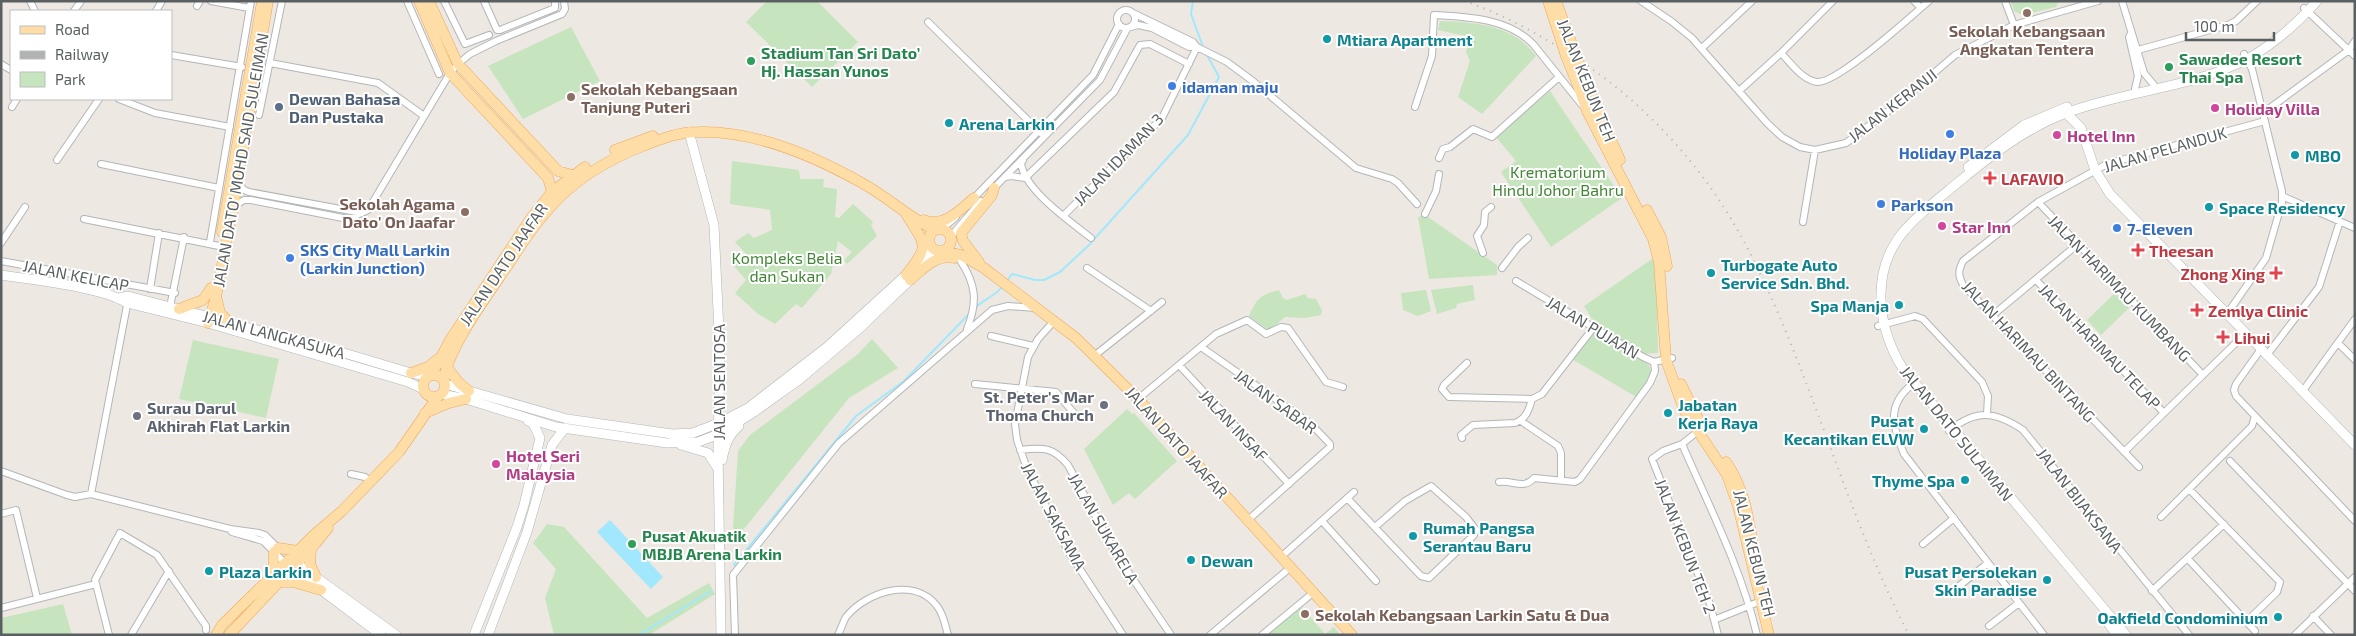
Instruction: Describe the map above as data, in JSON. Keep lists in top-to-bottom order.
{
  "streets": {
    "main road": ["JALAN KEBUN TEH", "JALAN DATO' MOHD SAID SULEIMAN", "JALAN DATO JAAFAR"],
    "street": [
      "JALAN KERANJI",
      "JALAN PELANDUK",
      "JALAN IDAMAN 3",
      "JALAN KELICAP",
      "JALAN HARIMAU KUMBANG",
      "JALAN PUJAAN",
      "JALAN LANGKASUKA",
      "JALAN HARIMAU TELAP",
      "JALAN HARIMAU BINTANG",
      "JALAN SENTOSA",
      "JALAN SABAR",
      "JALAN INSAF",
      "JALAN DATO SULAIMAN",
      "JALAN BIJAKSANA",
      "JALAN SAKSAMA",
      "JALAN SUKARELA",
      "JALAN KEBUN TEH 2"
    ]
  },
  "crossings": [
    ["JALAN KEBUN TEH", "JALAN PUJAAN"],
    ["JALAN PELANDUK", "JALAN HARIMAU BINTANG"],
    ["JALAN DATO' MOHD SAID SULEIMAN", "JALAN LANGKASUKA"],
    ["JALAN DATO JAAFAR", "JALAN LANGKASUKA"],
    ["JALAN DATO JAAFAR", "JALAN SENTOSA"],
    ["JALAN DATO JAAFAR", "JALAN SABAR"],
    ["JALAN DATO JAAFAR", "JALAN SAKSAMA"],
    ["JALAN HARIMAU KUMBANG", "JALAN HARIMAU BINTANG"],
    ["JALAN SABAR", "JALAN INSAF"],
    ["JALAN SAKSAMA", "JALAN SUKARELA"]
  ],
  "parks": ["Krematorium Hindu Johor Bahru", "Kompleks Belia dan Sukan"],
  "places": {
    "other": [
      "Sekolah Kebangsaan Angkatan Tentera",
      "Mtiara Apartment",
      "Stadium Tan Sri Dato’ Hj. Hassan Yunos",
      "Sawadee Resort Thai Spa",
      "idaman maju",
      "Sekolah Kebangsaan Tanjung Puteri",
      "Dewan Bahasa Dan Pustaka",
      "Holiday Villa",
      "Arena Larkin",
      "Holiday Plaza",
      "Hotel Inn",
      "MBO",
      "Parkson",
      "Space Residency",
      "Sekolah Agama Dato' On Jaafar",
      "Star Inn",
      "7-Eleven",
      "SKS City Mall Larkin (Larkin Junction)",
      "Turbogate Auto Service Sdn. Bhd.",
      "Spa Manja",
      "St. Peter's Mar Thoma Church",
      "Jabatan Kerja Raya",
      "Surau Darul Akhirah Flat Larkin",
      "Pusat Kecantikan ELVW",
      "Hotel Seri Malaysia",
      "Thyme Spa",
      "Rumah Pangsa Serantau Baru",
      "Pusat Akuatik MBJB Arena Larkin",
      "Dewan",
      "Plaza Larkin",
      "Pusat Persolekan Skin Paradise",
      "Sekolah Kebangsaan Larkin Satu & Dua",
      "Oakfield Condominium"
    ],
    "health": [
      "LAFAVIO",
      "Theesan",
      "Zhong Xing",
      "Zemlya Clinic",
      "Lihui"
    ]
  },
  "legend": ["Road", "Railway", "Park"],
  "scale_bar": "100 m"
}
